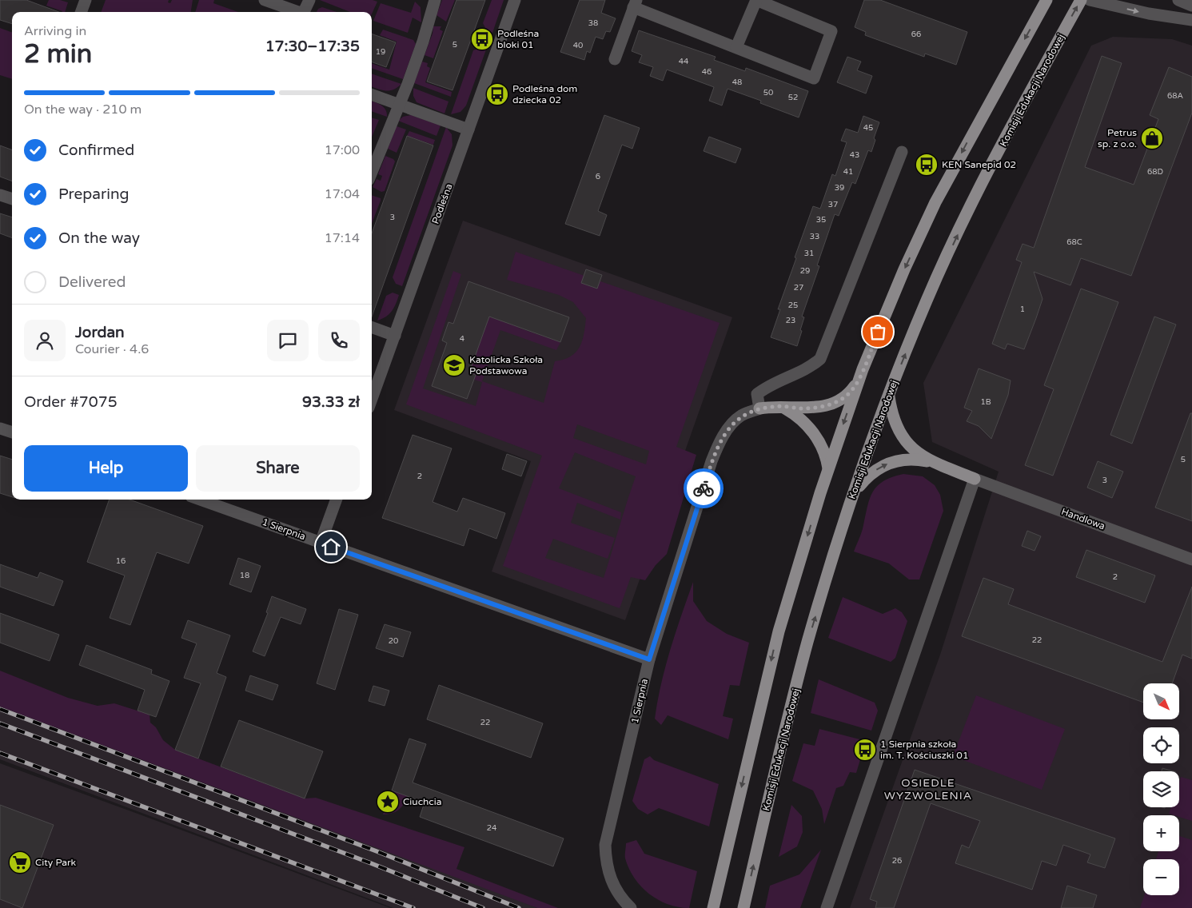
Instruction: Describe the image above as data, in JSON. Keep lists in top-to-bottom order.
{
  "streets": {
    "main road": ["Komisji Edukacji Narodowej"],
    "street": ["Podleśna", "Handlowa", "1 Sierpnia"]
  },
  "districts": ["OSIEDLE WYZWOLENIA"],
  "places": {
    "bus stop": [
      "Podleśna bloki 01",
      "Podleśna dom dziecka 02",
      "KEN Sanepid 02",
      "1 Sierpnia szkoła im. T. Kościuszki 01"
    ],
    "shop": ["Petrus sp. z o.o."],
    "school or university": ["Katolicka Szkoła Podstawowa"],
    "place": ["Ciuchcia"],
    "supermarket": ["City Park"]
  },
  "house_numbers": [
    "38",
    "66",
    "5",
    "40",
    "19",
    "44",
    "46",
    "48",
    "50",
    "68A",
    "52",
    "45",
    "43",
    "41",
    "68D",
    "6",
    "39",
    "37",
    "3",
    "35",
    "33",
    "68C",
    "31",
    "29",
    "27",
    "25",
    "1",
    "23",
    "4",
    "1B",
    "5",
    "2",
    "3",
    "16",
    "18",
    "2",
    "22",
    "20",
    "22",
    "24",
    "26"
  ],
  "north": "bottom right",
  "page": {
    "heading": ["2 min", "Arriving in", "17:30–17:35"],
    "panel": [
      "Jordan",
      "Courier · 4.6",
      "Order #7075",
      "93.33 zł"
    ],
    "bar": "On the way · 210 m",
    "list": [
      ["Confirmed", "17:00"],
      ["Preparing", "17:04"],
      ["On the way", "17:14"],
      "Delivered"
    ],
    "buttons": ["Help", "Share"],
    "map_buttons": ["+", "−"]
  }
}
